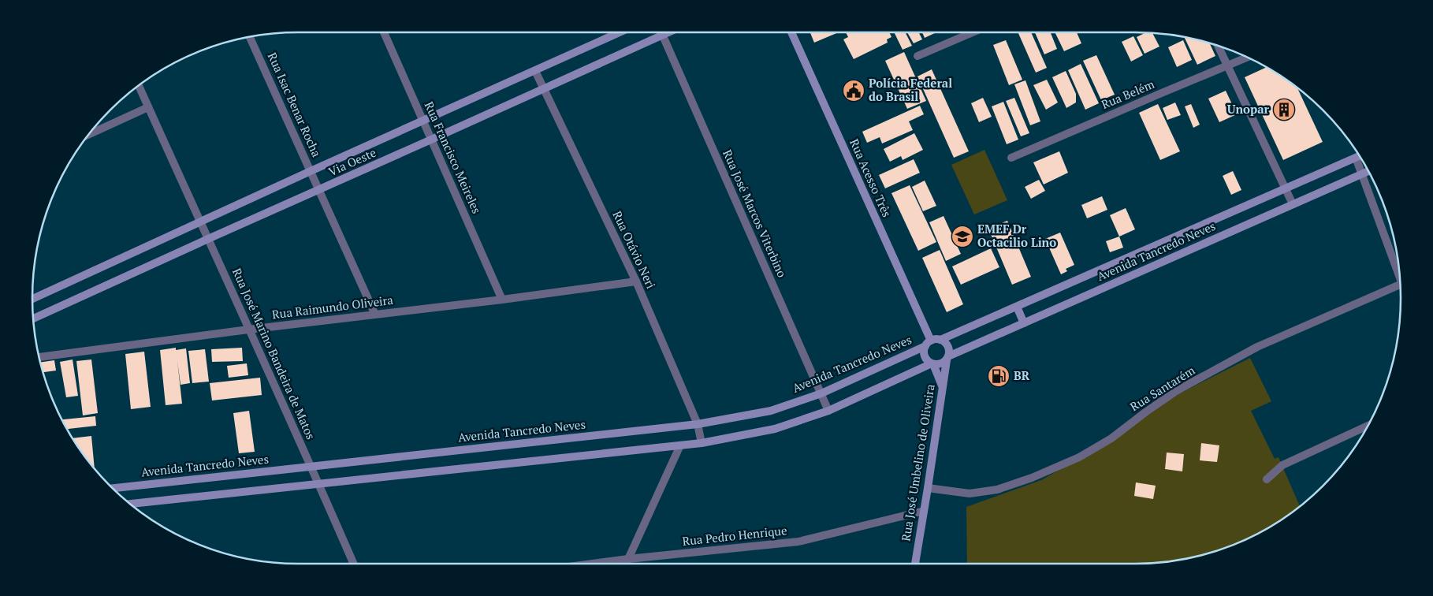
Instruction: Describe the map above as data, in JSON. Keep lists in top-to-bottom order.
{
  "streets": {
    "street": [
      "Rua Belém",
      "Rua Isac Benar Rocha",
      "Rua Francisco Meireles",
      "Via Oeste",
      "Rua Acesso Três",
      "Rua José Marcos Viterbino",
      "Rua Otávio Neri",
      "Avenida Tancredo Neves",
      "Rua Raimundo Oliveira",
      "Rua José Marino Bandeira de Matos",
      "Rua Santarém",
      "Rua José Umbelino de Oliveira",
      "Rua Pedro Henrique"
    ]
  },
  "crossings": [
    ["Rua Isac Benar Rocha", "Via Oeste"],
    ["Rua Isac Benar Rocha", "Rua Raimundo Oliveira"],
    ["Rua Francisco Meireles", "Via Oeste"],
    ["Rua Francisco Meireles", "Rua Raimundo Oliveira"],
    ["Via Oeste", "Rua José Marcos Viterbino"],
    ["Via Oeste", "Rua Otávio Neri"],
    ["Via Oeste", "Rua José Marino Bandeira de Matos"],
    ["Rua Acesso Três", "Avenida Tancredo Neves"],
    ["Rua Acesso Três", "Rua José Umbelino de Oliveira"],
    ["Rua José Marcos Viterbino", "Avenida Tancredo Neves"],
    ["Rua Otávio Neri", "Avenida Tancredo Neves"],
    ["Rua Otávio Neri", "Rua Raimundo Oliveira"],
    ["Avenida Tancredo Neves", "Rua José Marino Bandeira de Matos"],
    ["Avenida Tancredo Neves", "Rua José Umbelino de Oliveira"],
    ["Rua Raimundo Oliveira", "Rua José Marino Bandeira de Matos"],
    ["Rua Santarém", "Rua José Umbelino de Oliveira"],
    ["Rua José Umbelino de Oliveira", "Rua Pedro Henrique"]
  ],
  "places": {
    "public building": ["Polícia Federal do Brasil"],
    "building": ["Unopar"],
    "school or university": ["EMEF Dr Octacilio Lino"],
    "fuel station": ["BR"]
  }
}
